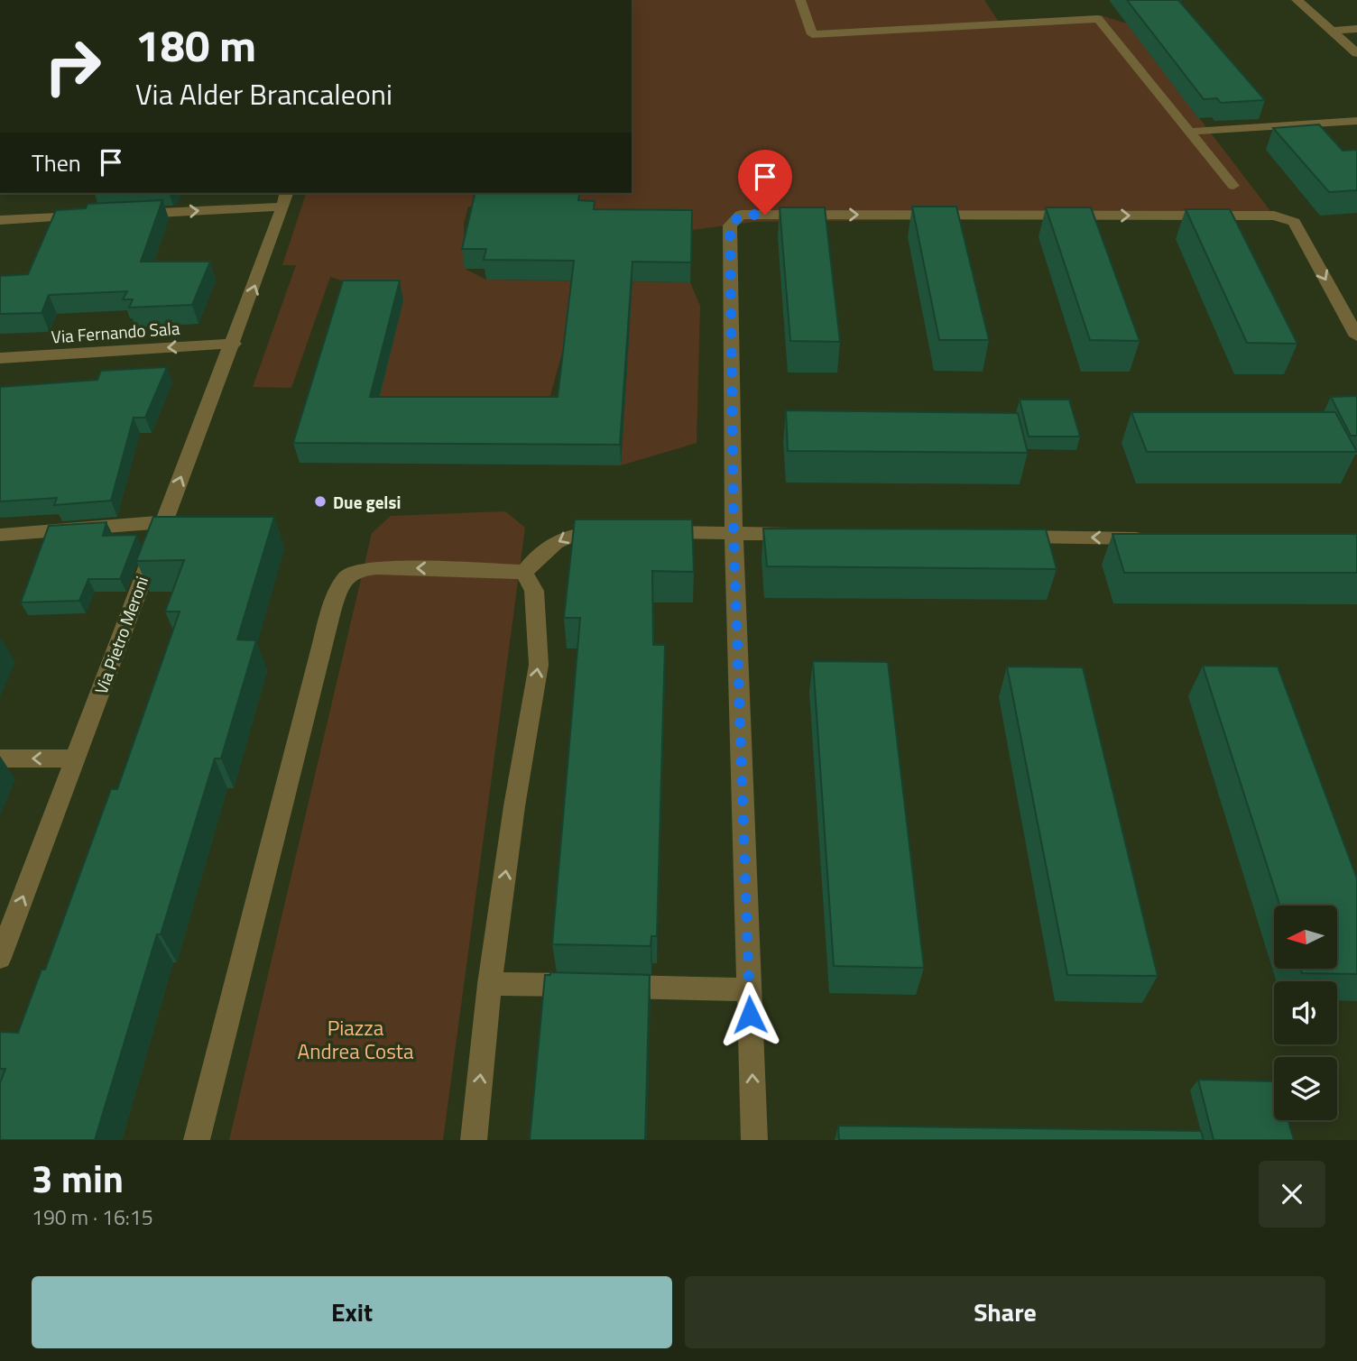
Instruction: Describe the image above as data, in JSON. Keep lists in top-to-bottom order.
{
  "streets": {
    "street": ["Via Fernando Sala", "Via Pietro Meroni"]
  },
  "crossings": [
    ["Via Fernando Sala", "Via Pietro Meroni"]
  ],
  "one_way": ["Via Pietro Meroni"],
  "parks": ["Piazza Andrea Costa"],
  "places": ["Due gelsi"],
  "north": "left",
  "page": {
    "turn": ["180 m", "Via Alder Brancaleoni"],
    "then": "Then",
    "heading": ["3 min", "190 m · 16:15"],
    "buttons": ["Exit", "Share"]
  }
}
